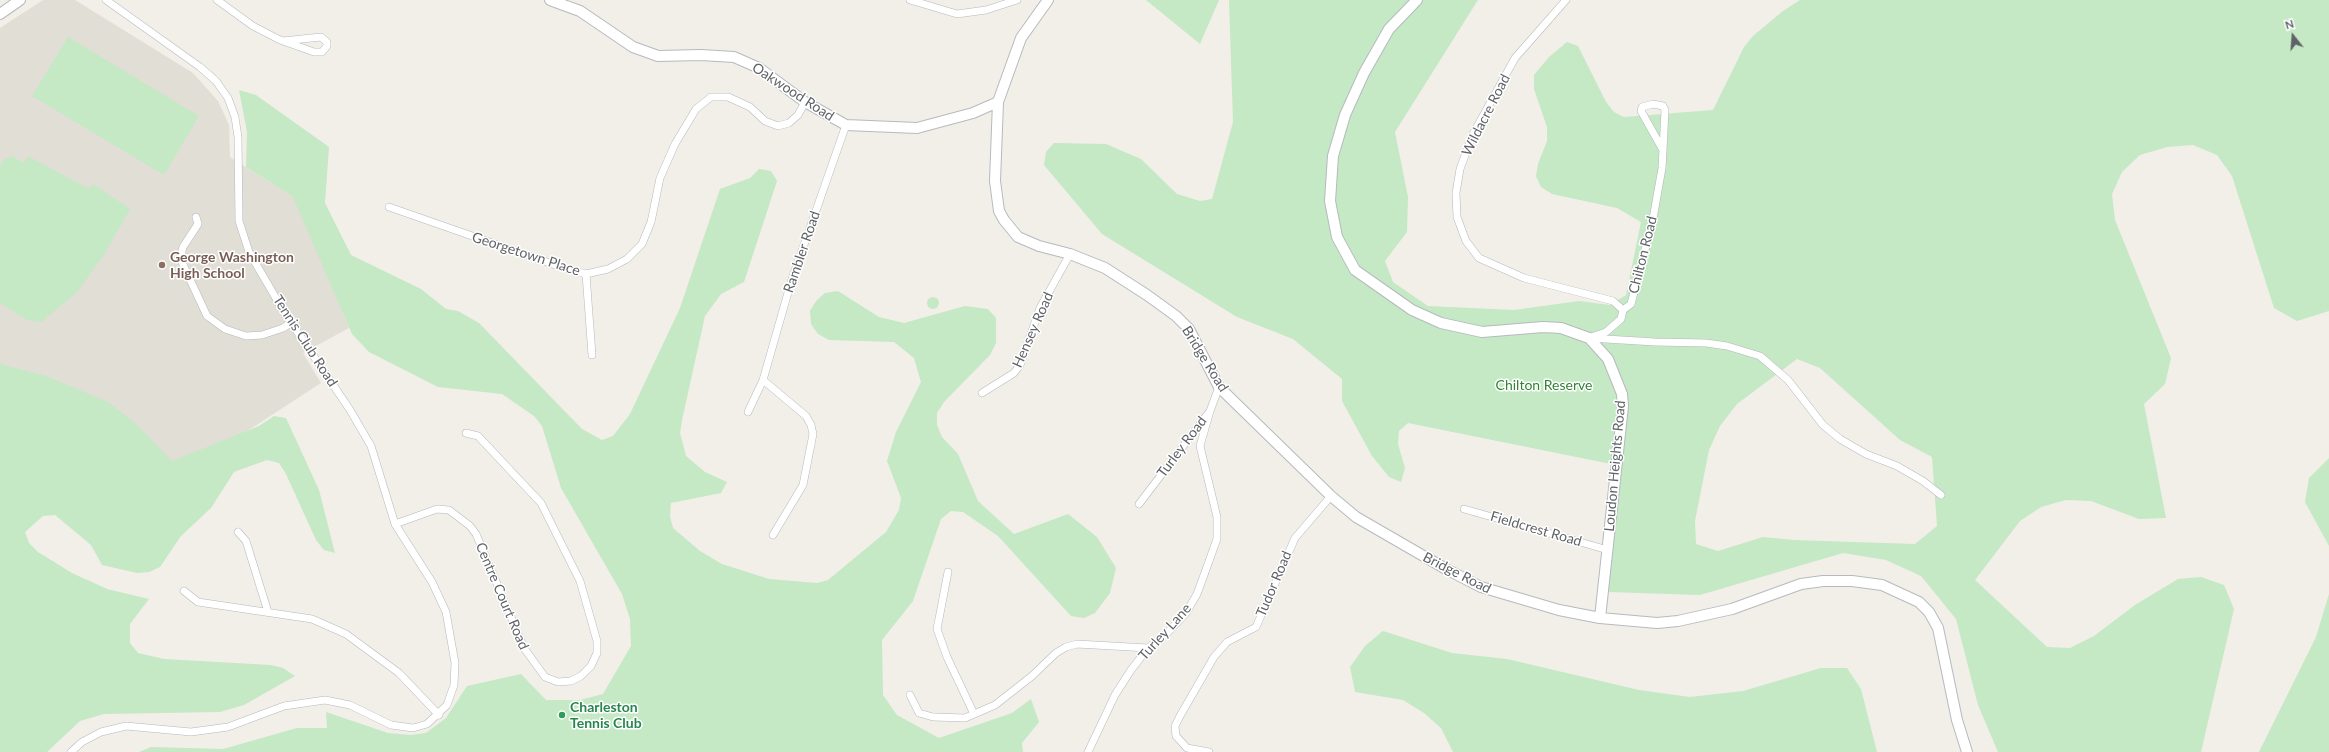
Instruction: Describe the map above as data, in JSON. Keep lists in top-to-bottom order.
{
  "streets": {
    "main road": ["Oakwood Road", "Bridge Road", "Loudon Heights Road"],
    "street": [
      "Wildacre Road",
      "Rambler Road",
      "Georgetown Place",
      "Chilton Road",
      "Hensey Road",
      "Tennis Club Road",
      "Turley Road",
      "Fieldcrest Road",
      "Tudor Road",
      "Centre Court Road",
      "Turley Lane"
    ]
  },
  "crossings": [
    ["Oakwood Road", "Rambler Road"],
    ["Oakwood Road", "Georgetown Place"],
    ["Oakwood Road", "Bridge Road"],
    ["Wildacre Road", "Chilton Road"],
    ["Chilton Road", "Loudon Heights Road"],
    ["Hensey Road", "Bridge Road"],
    ["Tennis Club Road", "Centre Court Road"],
    ["Bridge Road", "Turley Road"],
    ["Bridge Road", "Loudon Heights Road"],
    ["Bridge Road", "Tudor Road"],
    ["Turley Road", "Turley Lane"],
    ["Loudon Heights Road", "Fieldcrest Road"]
  ],
  "parks": ["Chilton Reserve"],
  "places": ["George Washington High School", "Charleston Tennis Club"],
  "north": "top"
}
